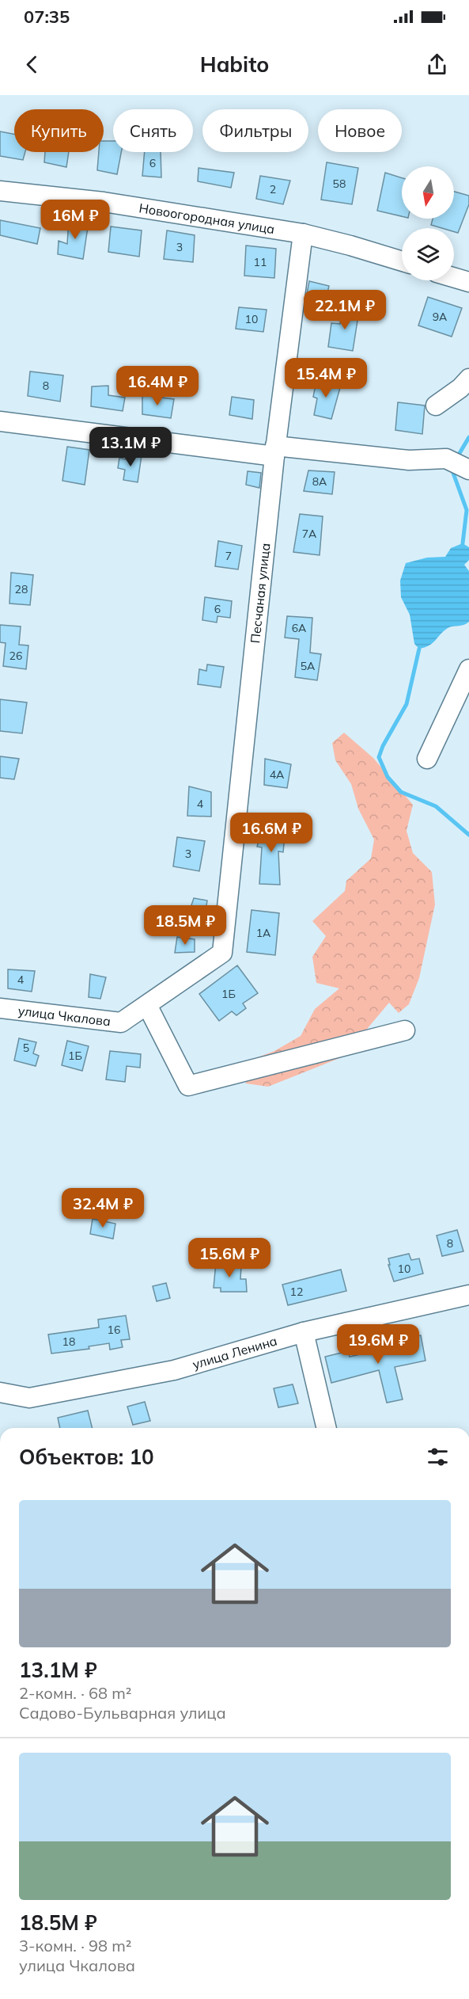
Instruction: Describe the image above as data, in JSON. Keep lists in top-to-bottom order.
{
  "streets": {
    "street": [
      "Новоогородная улица",
      "Песчаная улица",
      "улица Чкалова",
      "улица Ленина"
    ]
  },
  "crossings": [
    ["Новоогородная улица", "Песчаная улица"],
    ["Песчаная улица", "улица Чкалова"]
  ],
  "house_numbers": [
    "6",
    "58",
    "2",
    "3",
    "11",
    "9А",
    "10",
    "8",
    "8А",
    "7А",
    "7",
    "28",
    "6",
    "6А",
    "26",
    "5А",
    "4А",
    "4",
    "3",
    "1А",
    "4",
    "1Б",
    "5",
    "1Б",
    "8",
    "10",
    "12",
    "16",
    "18"
  ],
  "north": "bottom",
  "page": {
    "status": "07:35",
    "header": "Habito",
    "chip": [
      "Купить",
      "Снять",
      "Фильтры",
      "Новое"
    ],
    "price": [
      "16M ₽",
      "22.1M ₽",
      "15.4M ₽",
      "16.4M ₽",
      "13.1M ₽",
      "16.6M ₽",
      "18.5M ₽",
      "32.4M ₽",
      "15.6M ₽",
      "19.6M ₽"
    ],
    "heading": "Объектов: 10",
    "list": [
      {
        "name": "13.1M ₽",
        "note": "2-комн. · 68 m² · Садово-Бульварная улица"
      },
      {
        "name": "18.5M ₽",
        "note": "3-комн. · 98 m² · улица Чкалова"
      }
    ]
  }
}
